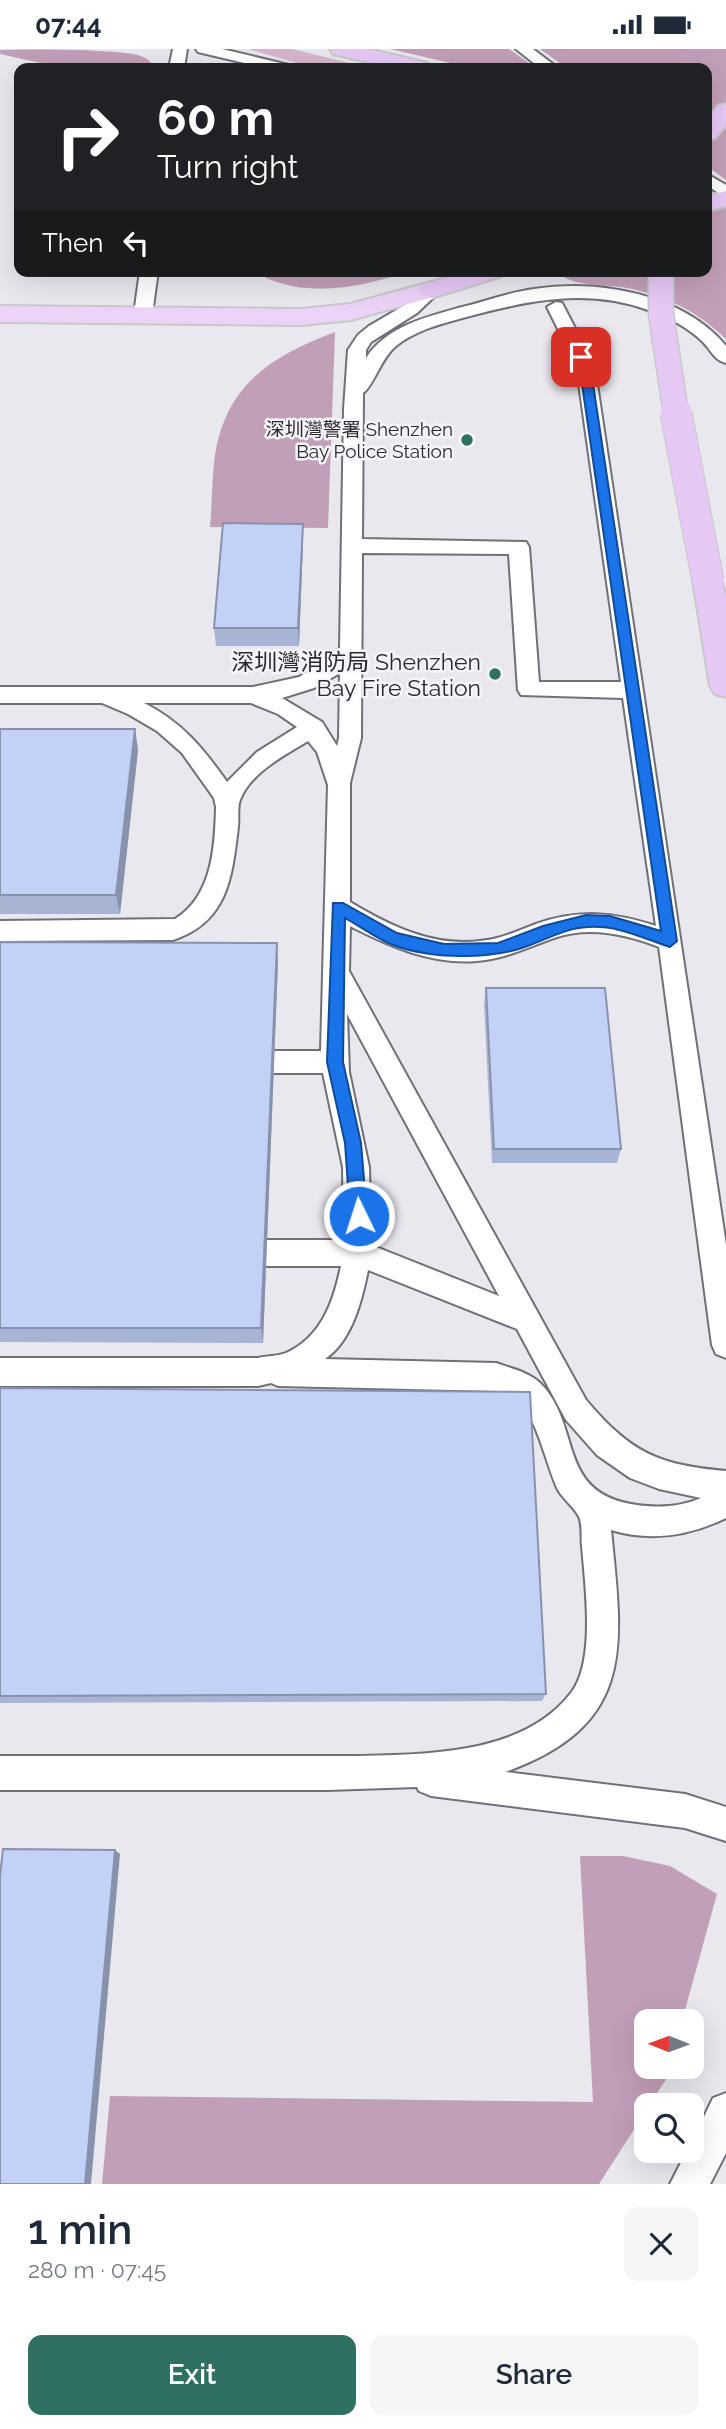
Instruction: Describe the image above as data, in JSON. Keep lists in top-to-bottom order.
{
  "places": ["深圳灣警署 Shenzhen Bay Police Station", "深圳灣消防局 Shenzhen Bay Fire Station"],
  "north": "left",
  "page": {
    "status": "07:44",
    "turn": ["60 m", "Turn right"],
    "then": "Then",
    "heading": ["1 min", "280 m · 07:45"],
    "buttons": ["Exit", "Share"]
  }
}
